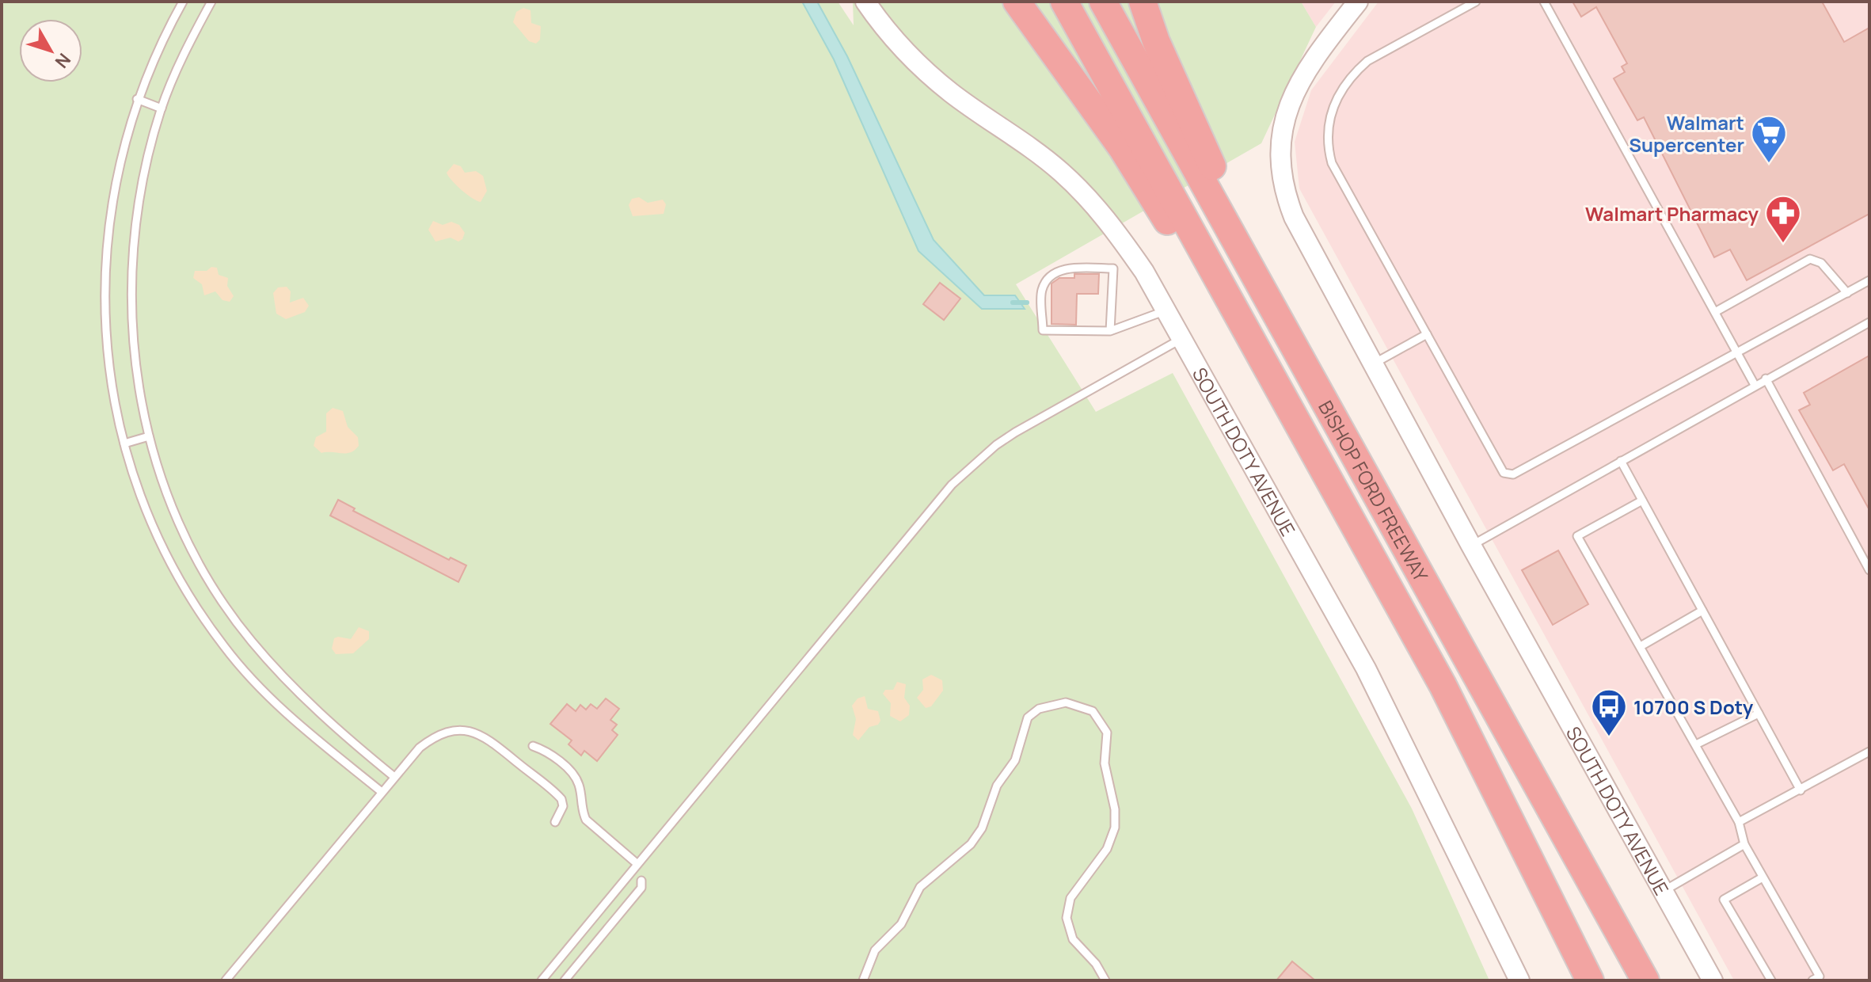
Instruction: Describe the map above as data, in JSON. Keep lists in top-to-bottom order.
{
  "streets": {
    "highway": ["BISHOP FORD FREEWAY"],
    "street": ["SOUTH DOTY AVENUE"]
  },
  "places": {
    "supermarket": ["Walmart Supercenter"],
    "pharmacy": ["Walmart Pharmacy"],
    "bus stop": ["10700 S Doty"]
  },
  "north": "bottom right"
}
